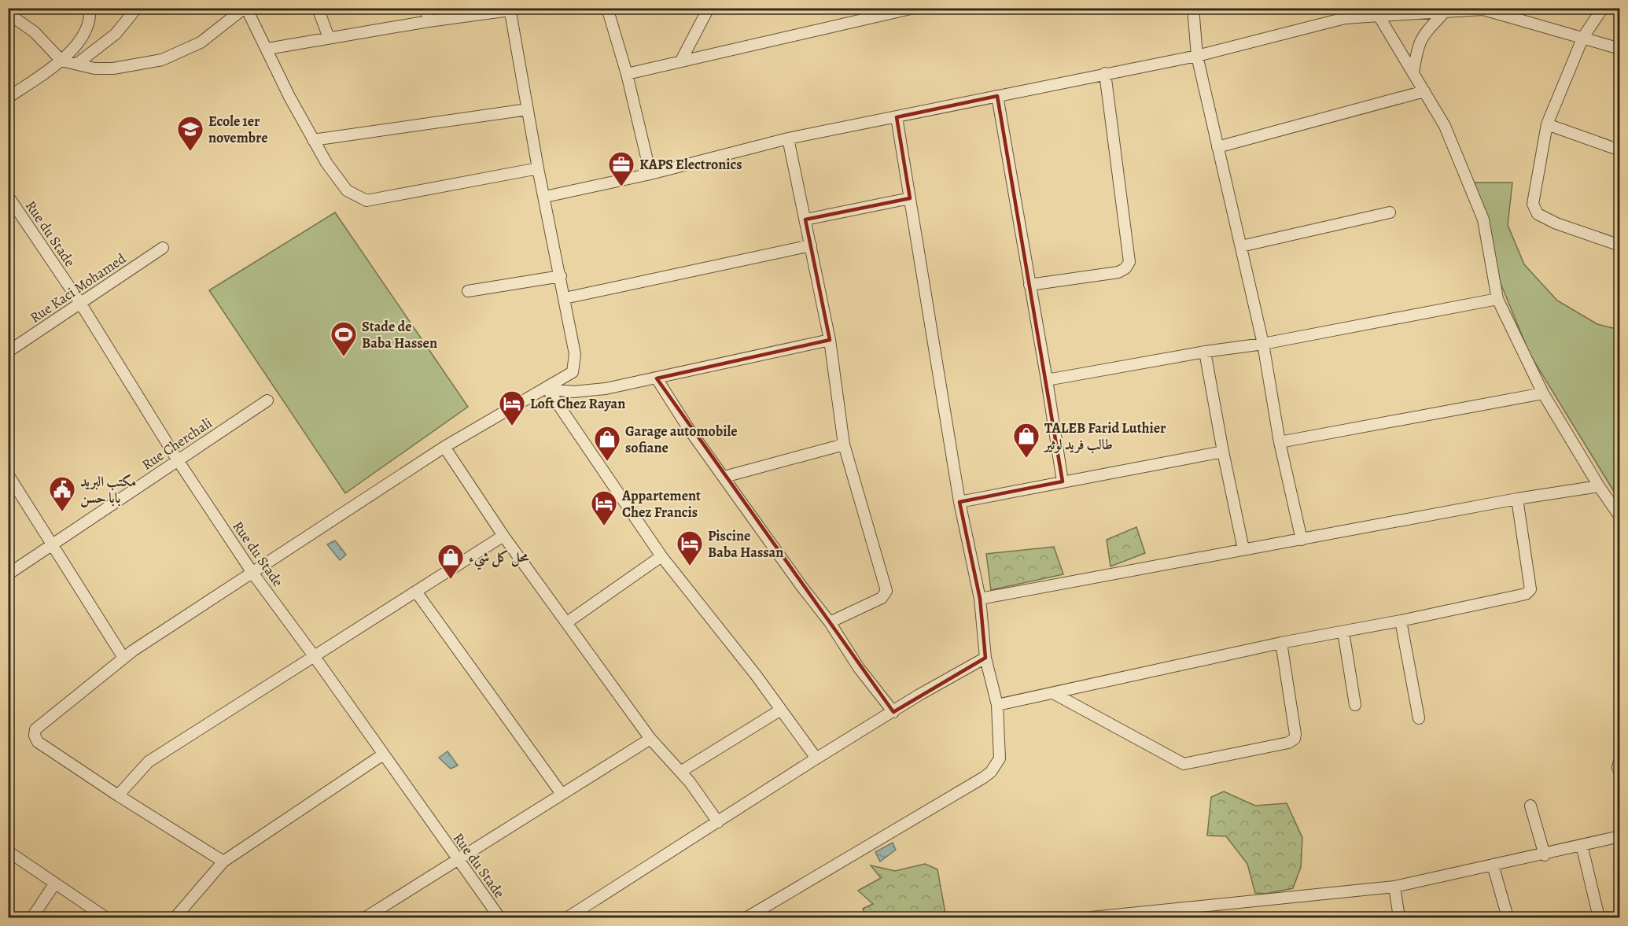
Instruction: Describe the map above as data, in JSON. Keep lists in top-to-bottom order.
{
  "streets": {
    "street": ["Rue du Stade", "Rue Kaci Mohamed", "Rue Cherchali"]
  },
  "crossings": [
    ["Rue du Stade", "Rue Kaci Mohamed"],
    ["Rue du Stade", "Rue Cherchali"]
  ],
  "places": {
    "school or university": ["Ecole 1er novembre"],
    "office": ["KAPS Electronics"],
    "sports": ["Stade de Baba Hassen"],
    "hotel": ["Loft Chez Rayan", "Appartement Chez Francis", "Piscine Baba Hassan"],
    "shop": ["TALEB Farid Luthier طالب فريد لوثير", "Garage automobile sofiane", "محل كل شيء"],
    "public building": ["مكتب البريد بابا حسن"]
  }
}
